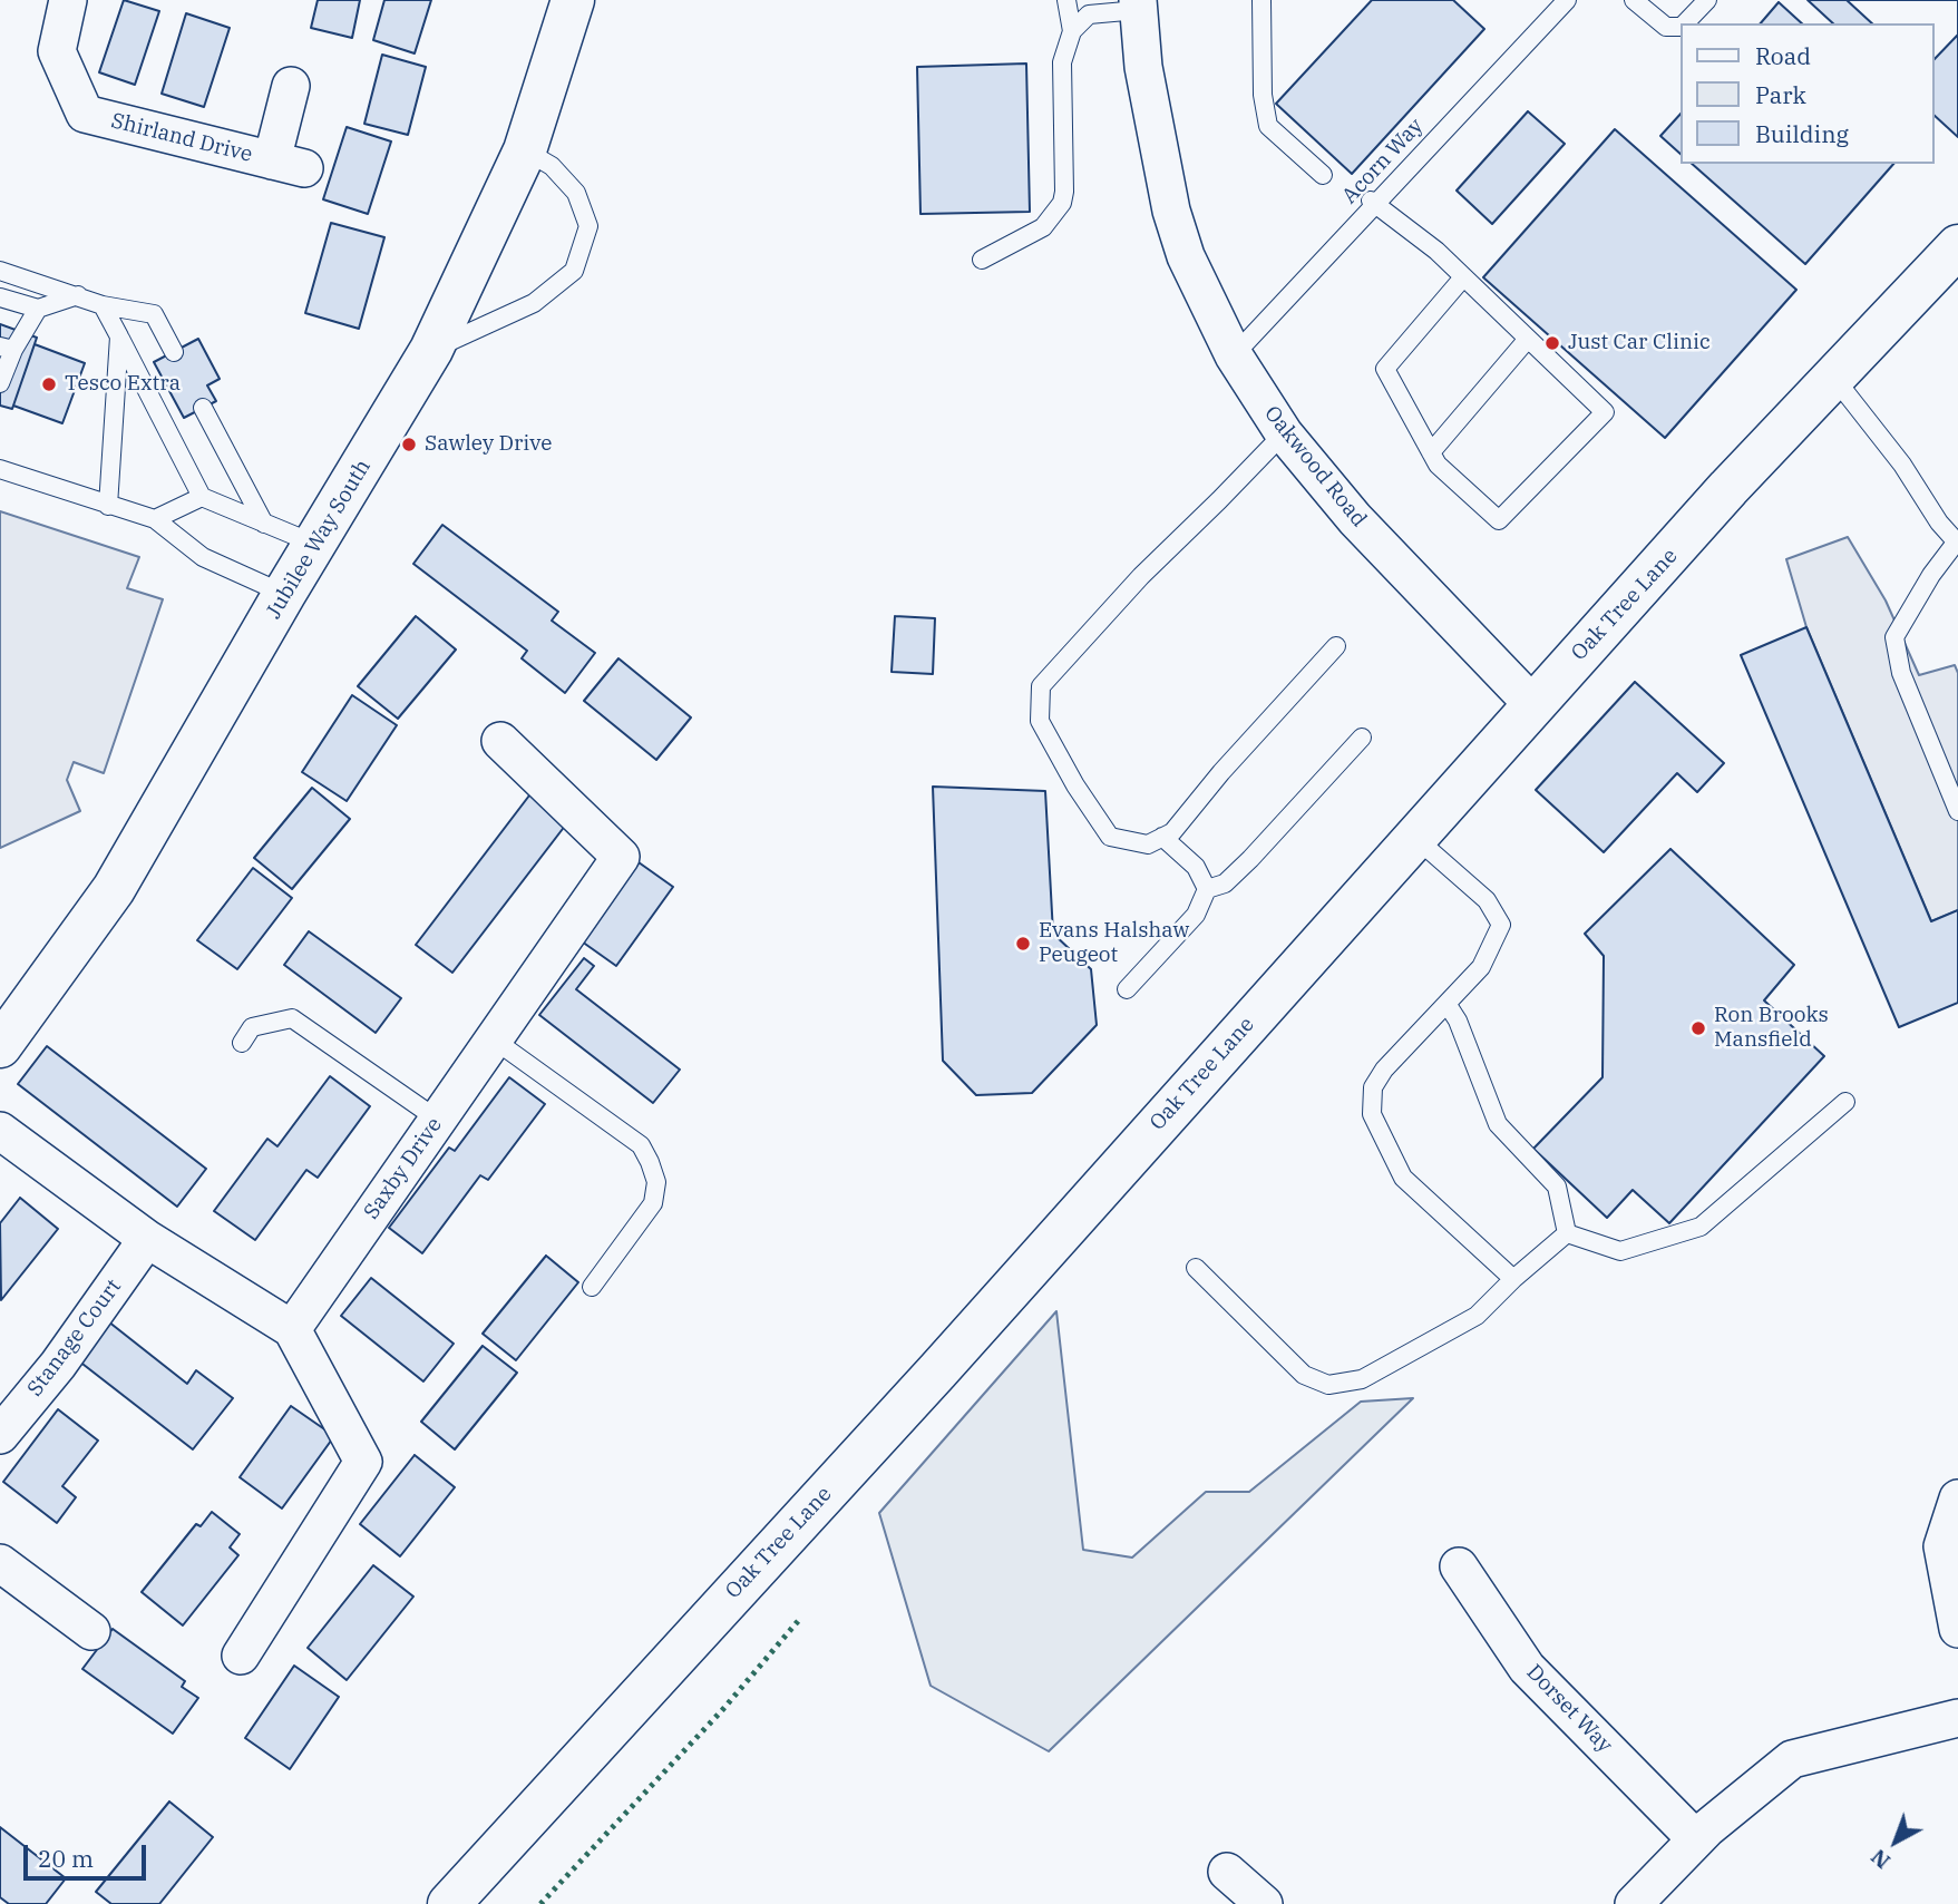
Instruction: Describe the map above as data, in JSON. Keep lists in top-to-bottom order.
{
  "streets": {
    "main road": ["Jubilee Way South", "Oak Tree Lane"],
    "street": [
      "Shirland Drive",
      "Oakwood Road",
      "Saxby Drive",
      "Stanage Court",
      "Dorset Way"
    ],
    "lane": ["Acorn Way"]
  },
  "crossings": [
    ["Acorn Way", "Oakwood Road"],
    ["Oakwood Road", "Oak Tree Lane"]
  ],
  "places": [
    "Just Car Clinic",
    "Tesco Extra",
    "Sawley Drive",
    "Evans Halshaw Peugeot",
    "Ron Brooks Mansfield"
  ],
  "legend": ["Road", "Park", "Building"],
  "scale_bar": "20 m",
  "north": "bottom left"
}
